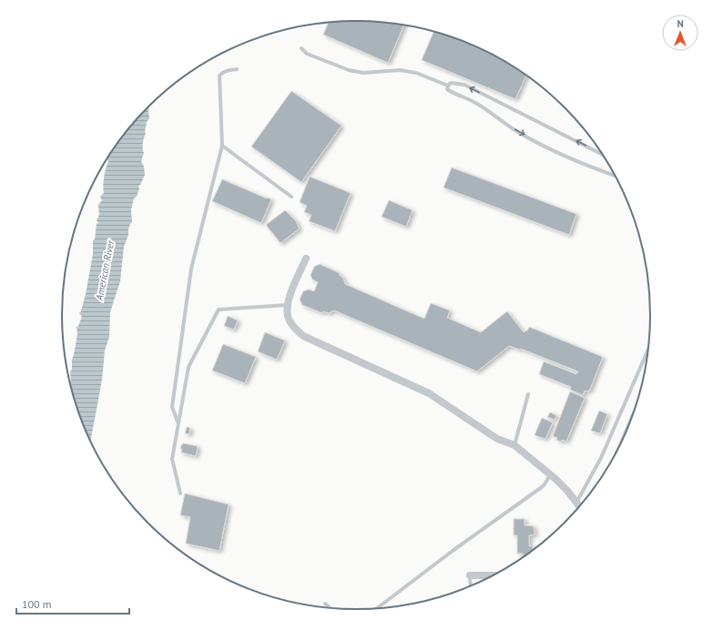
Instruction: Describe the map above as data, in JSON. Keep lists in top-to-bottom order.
{
  "water": ["American River"],
  "scale_bar": "100 m",
  "north": "top"
}
